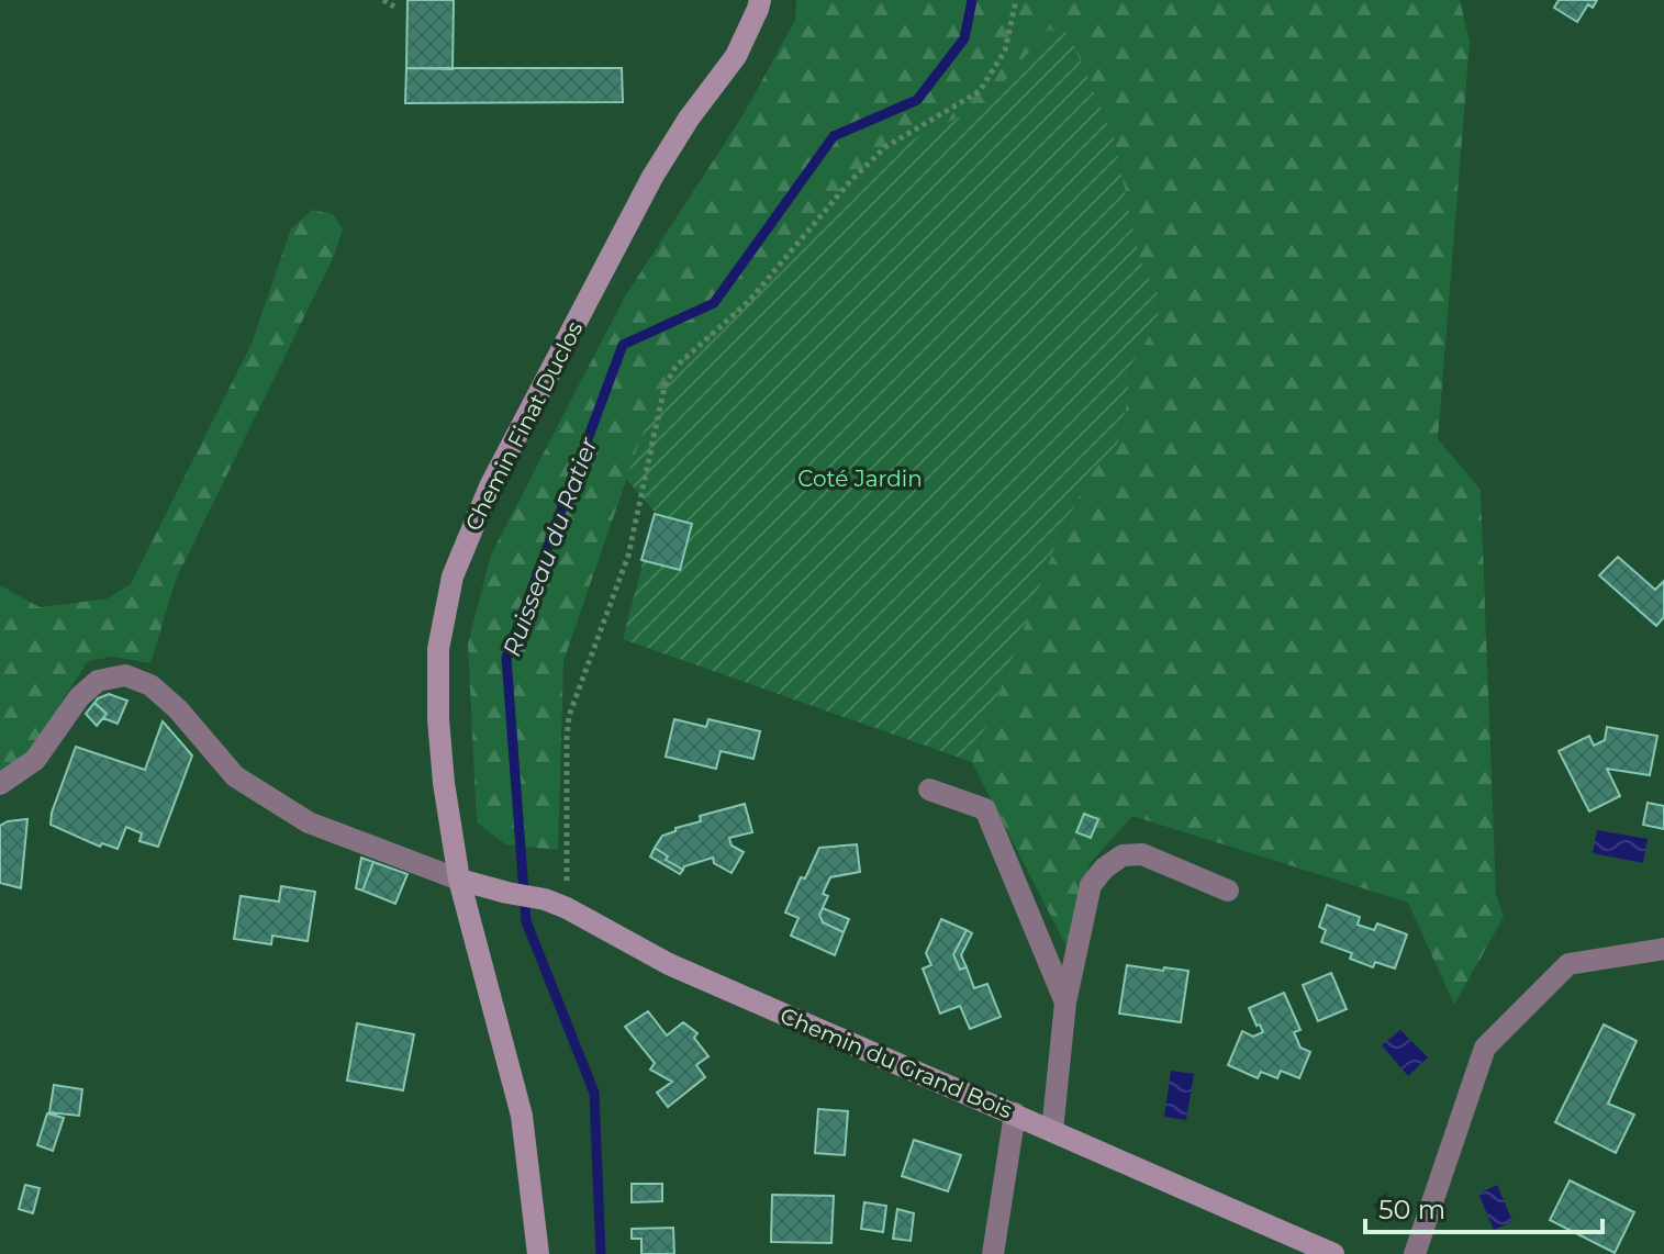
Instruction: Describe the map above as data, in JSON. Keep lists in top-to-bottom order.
{
  "streets": {
    "main road": ["Chemin Finat Duclos", "Chemin du Grand Bois"]
  },
  "crossings": [
    ["Chemin Finat Duclos", "Chemin du Grand Bois"]
  ],
  "water": ["Ruisseau du Ratier"],
  "parks": ["Coté Jardin"],
  "scale_bar": "50 m"
}
